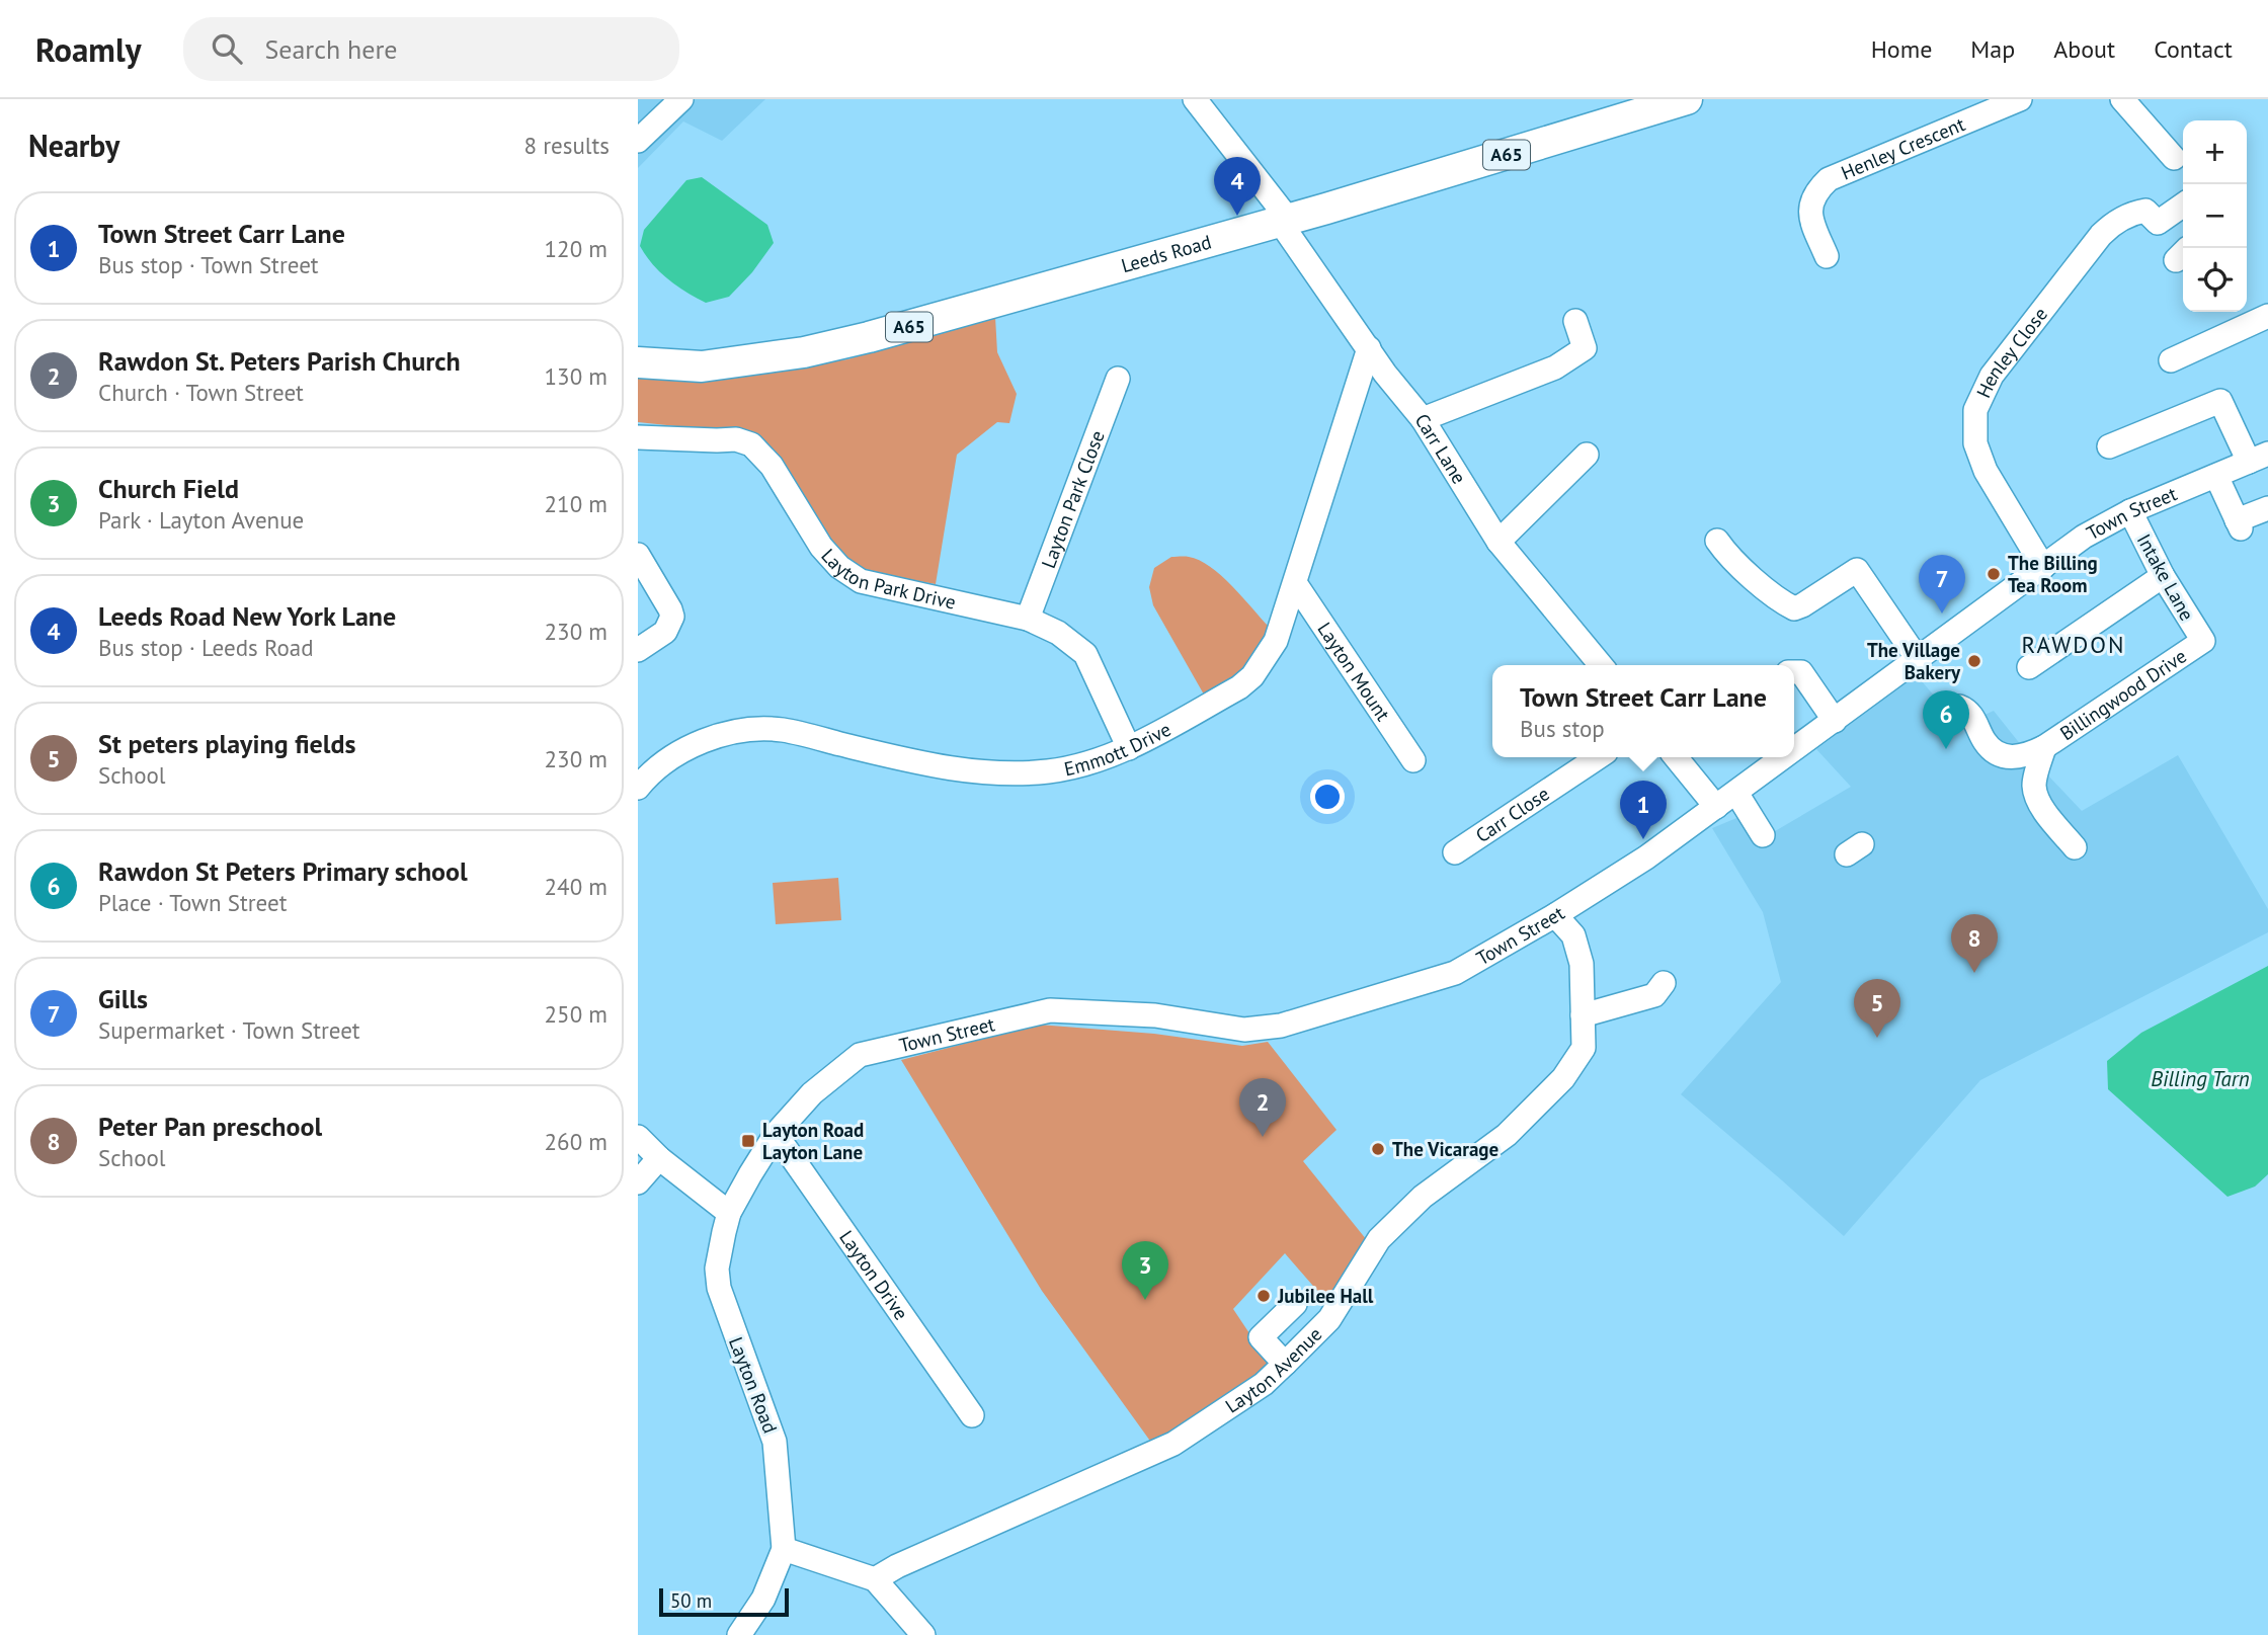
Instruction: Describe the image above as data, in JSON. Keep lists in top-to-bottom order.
{
  "streets": {
    "main road": ["A65", "Leeds Road"],
    "street": [
      "Henley Crescent",
      "Henley Close",
      "Carr Lane",
      "Layton Park Close",
      "Town Street",
      "Layton Park Drive",
      "Intake Lane",
      "Layton Mount",
      "Billingwood Drive",
      "Emmott Drive",
      "Carr Close",
      "Layton Drive",
      "Layton Avenue",
      "Layton Road"
    ]
  },
  "crossings": [
    ["Leeds Road", "Carr Lane"],
    ["Henley Close", "Town Street"],
    ["Carr Lane", "Emmott Drive"],
    ["Layton Park Close", "Layton Park Drive"],
    ["Town Street", "Intake Lane"],
    ["Town Street", "Layton Drive"],
    ["Town Street", "Layton Avenue"],
    ["Town Street", "Layton Road"],
    ["Layton Park Drive", "Emmott Drive"],
    ["Intake Lane", "Billingwood Drive"],
    ["Layton Mount", "Emmott Drive"]
  ],
  "districts": ["RAWDON"],
  "water": ["Billing Tarn"],
  "places": {
    "other": [
      "The Billing Tea Room",
      "The Village Bakery",
      "The Vicarage",
      "Jubilee Hall"
    ],
    "transit": ["Layton Road Layton Lane"]
  },
  "scale_bar": "50 m",
  "page": {
    "header": "Roamly",
    "search": "Search here",
    "nav": [
      "Home",
      "Map",
      "About",
      "Contact"
    ],
    "heading": ["Nearby", "8 results"],
    "map_buttons": ["+", "−"],
    "pins": [
      "4",
      "7",
      "6",
      "1",
      "8",
      "5",
      "2",
      "3"
    ],
    "list": [
      {
        "mark": "1",
        "name": "Town Street Carr Lane",
        "note": "Bus stop · Town Street",
        "value": "120 m"
      },
      {
        "mark": "2",
        "name": "Rawdon St. Peters Parish Church",
        "note": "Church · Town Street",
        "value": "130 m"
      },
      {
        "mark": "3",
        "name": "Church Field",
        "note": "Park · Layton Avenue",
        "value": "210 m"
      },
      {
        "mark": "4",
        "name": "Leeds Road New York Lane",
        "note": "Bus stop · Leeds Road",
        "value": "230 m"
      },
      {
        "mark": "5",
        "name": "St peters playing fields",
        "note": "School",
        "value": "230 m"
      },
      {
        "mark": "6",
        "name": "Rawdon St Peters Primary school",
        "note": "Place · Town Street",
        "value": "240 m"
      },
      {
        "mark": "7",
        "name": "Gills",
        "note": "Supermarket · Town Street",
        "value": "250 m"
      },
      {
        "mark": "8",
        "name": "Peter Pan preschool",
        "note": "School",
        "value": "260 m"
      }
    ],
    "popup": ["Town Street Carr Lane", "Bus stop"],
    "scale": "50 m"
  }
}
